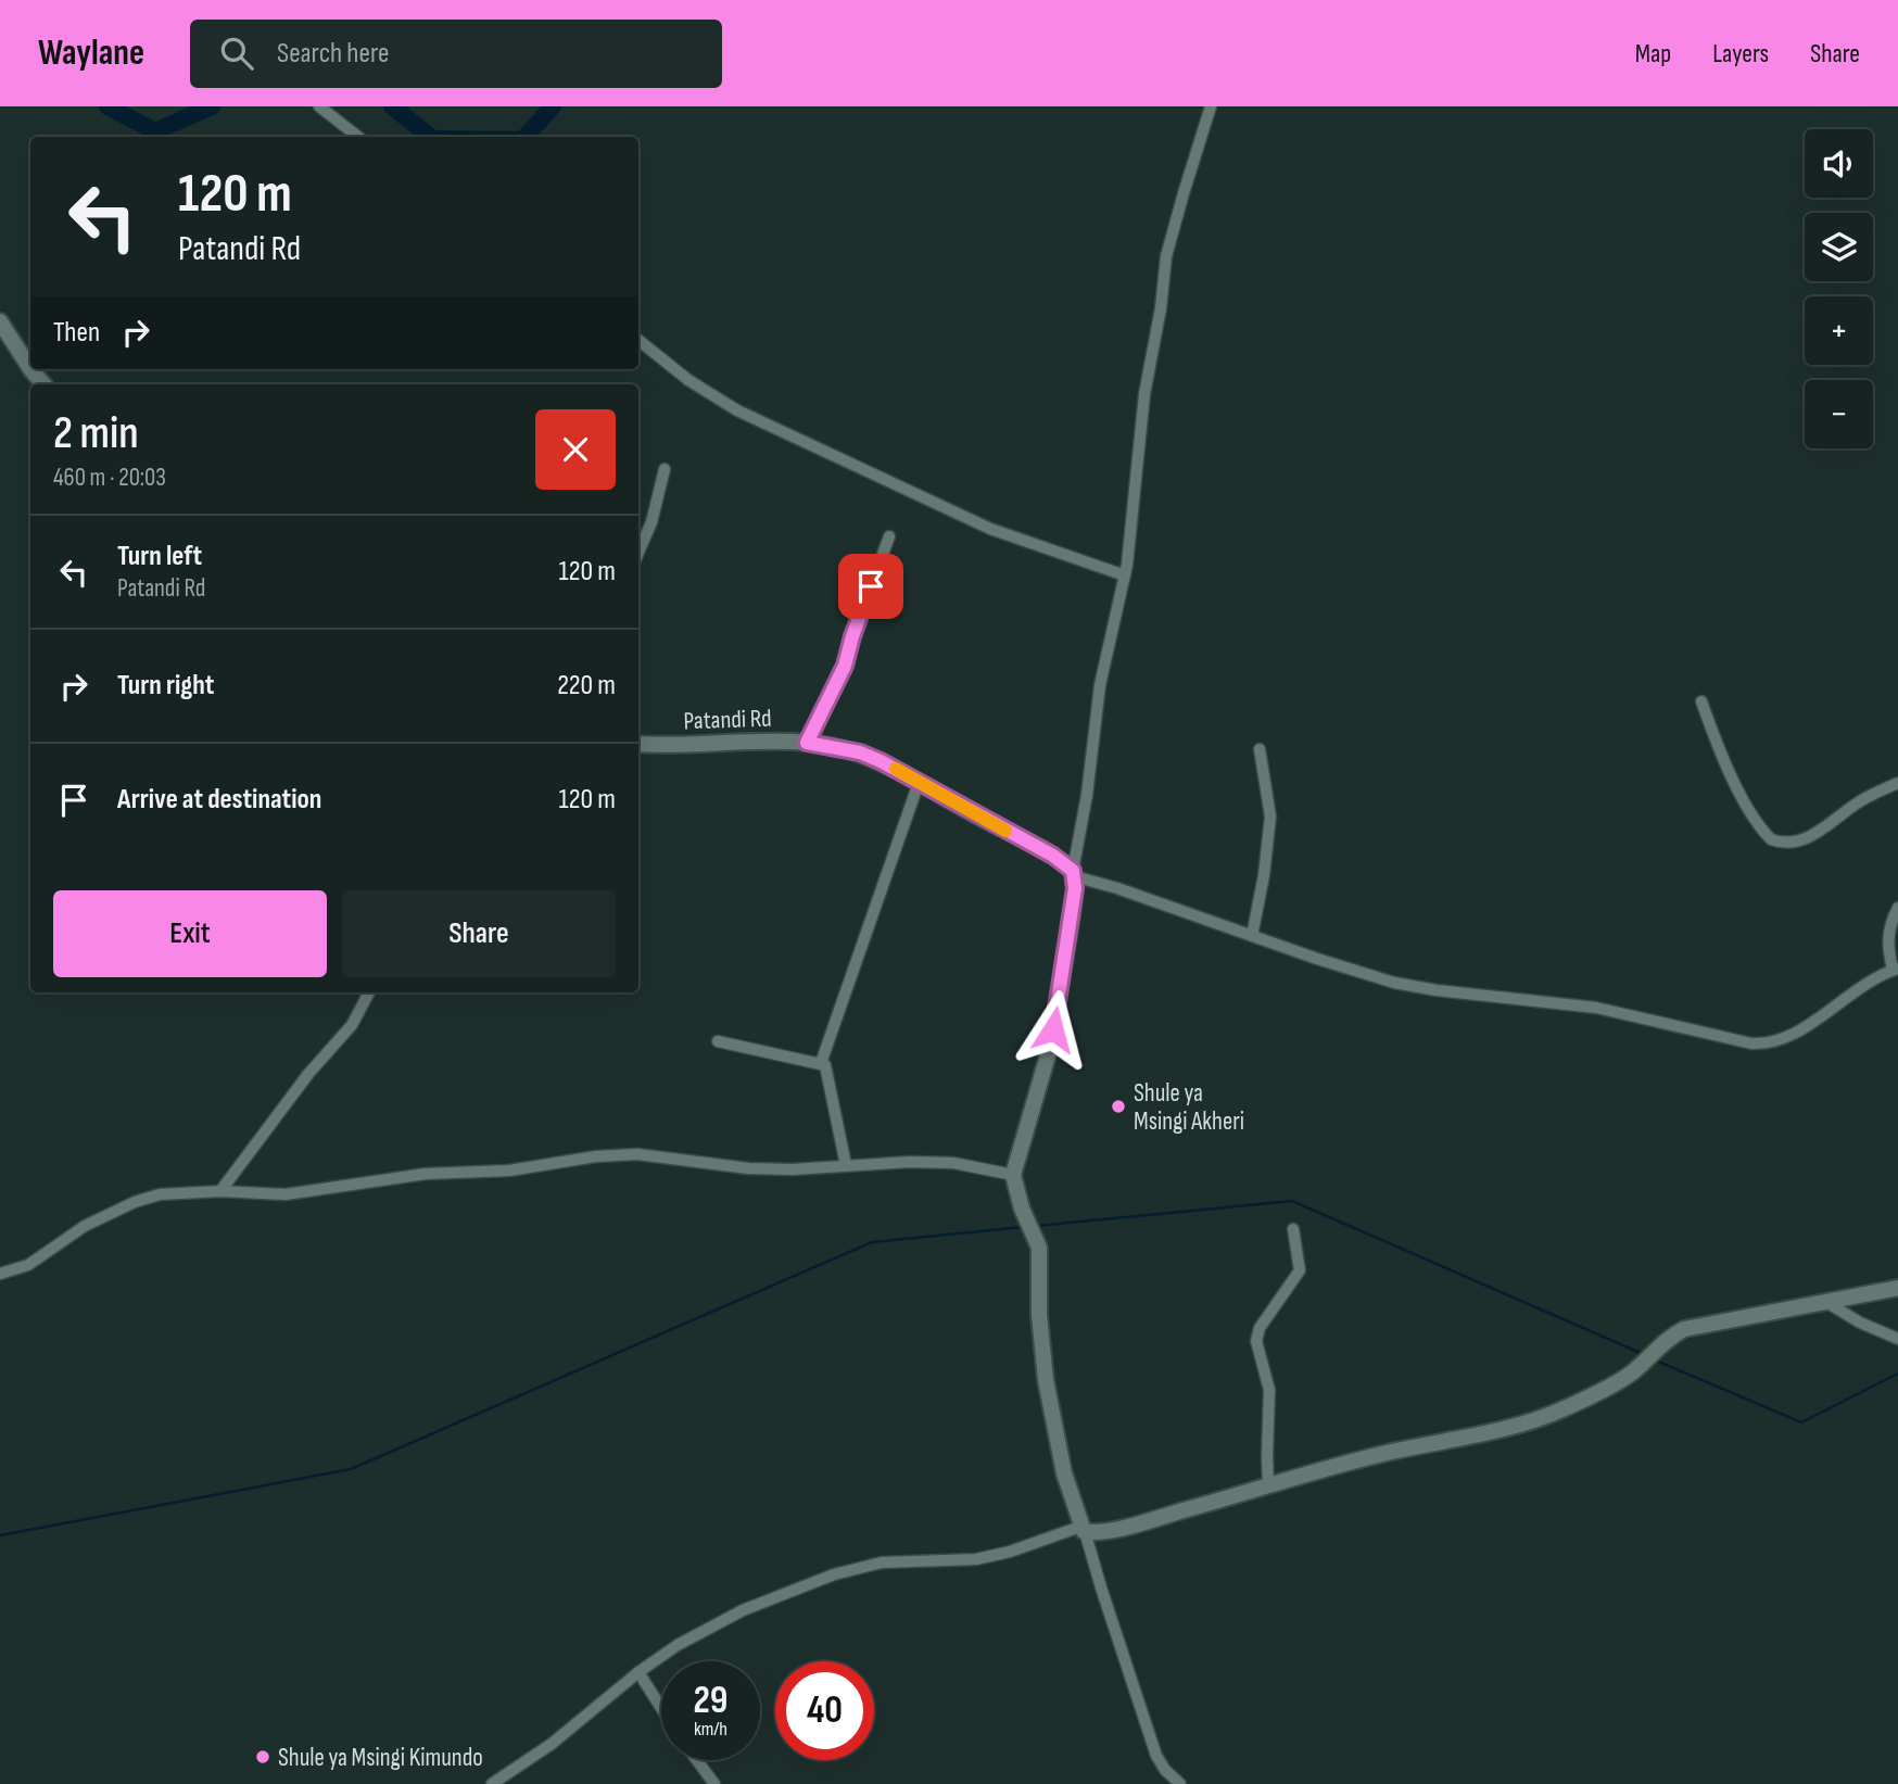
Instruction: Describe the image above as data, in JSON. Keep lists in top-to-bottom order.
{
  "streets": {
    "street": ["Patandi Rd"]
  },
  "places": ["Shule ya Msingi Akheri", "Shule ya Msingi Kimundo"],
  "page": {
    "header": "Waylane",
    "search": "Search here",
    "nav": ["Map", "Layers", "Share"],
    "map_buttons": ["+", "−"],
    "turn": ["120 m", "Patandi Rd"],
    "then": "Then",
    "heading": ["2 min", "460 m · 20:03"],
    "list": [
      {
        "name": "Turn left",
        "note": "Patandi Rd",
        "value": "120 m"
      },
      {
        "name": "Turn right",
        "value": "220 m"
      },
      {
        "name": "Arrive at destination",
        "value": "120 m"
      }
    ],
    "buttons": ["Exit", "Share"],
    "speed": "29 km/h",
    "limit": "40"
  }
}
